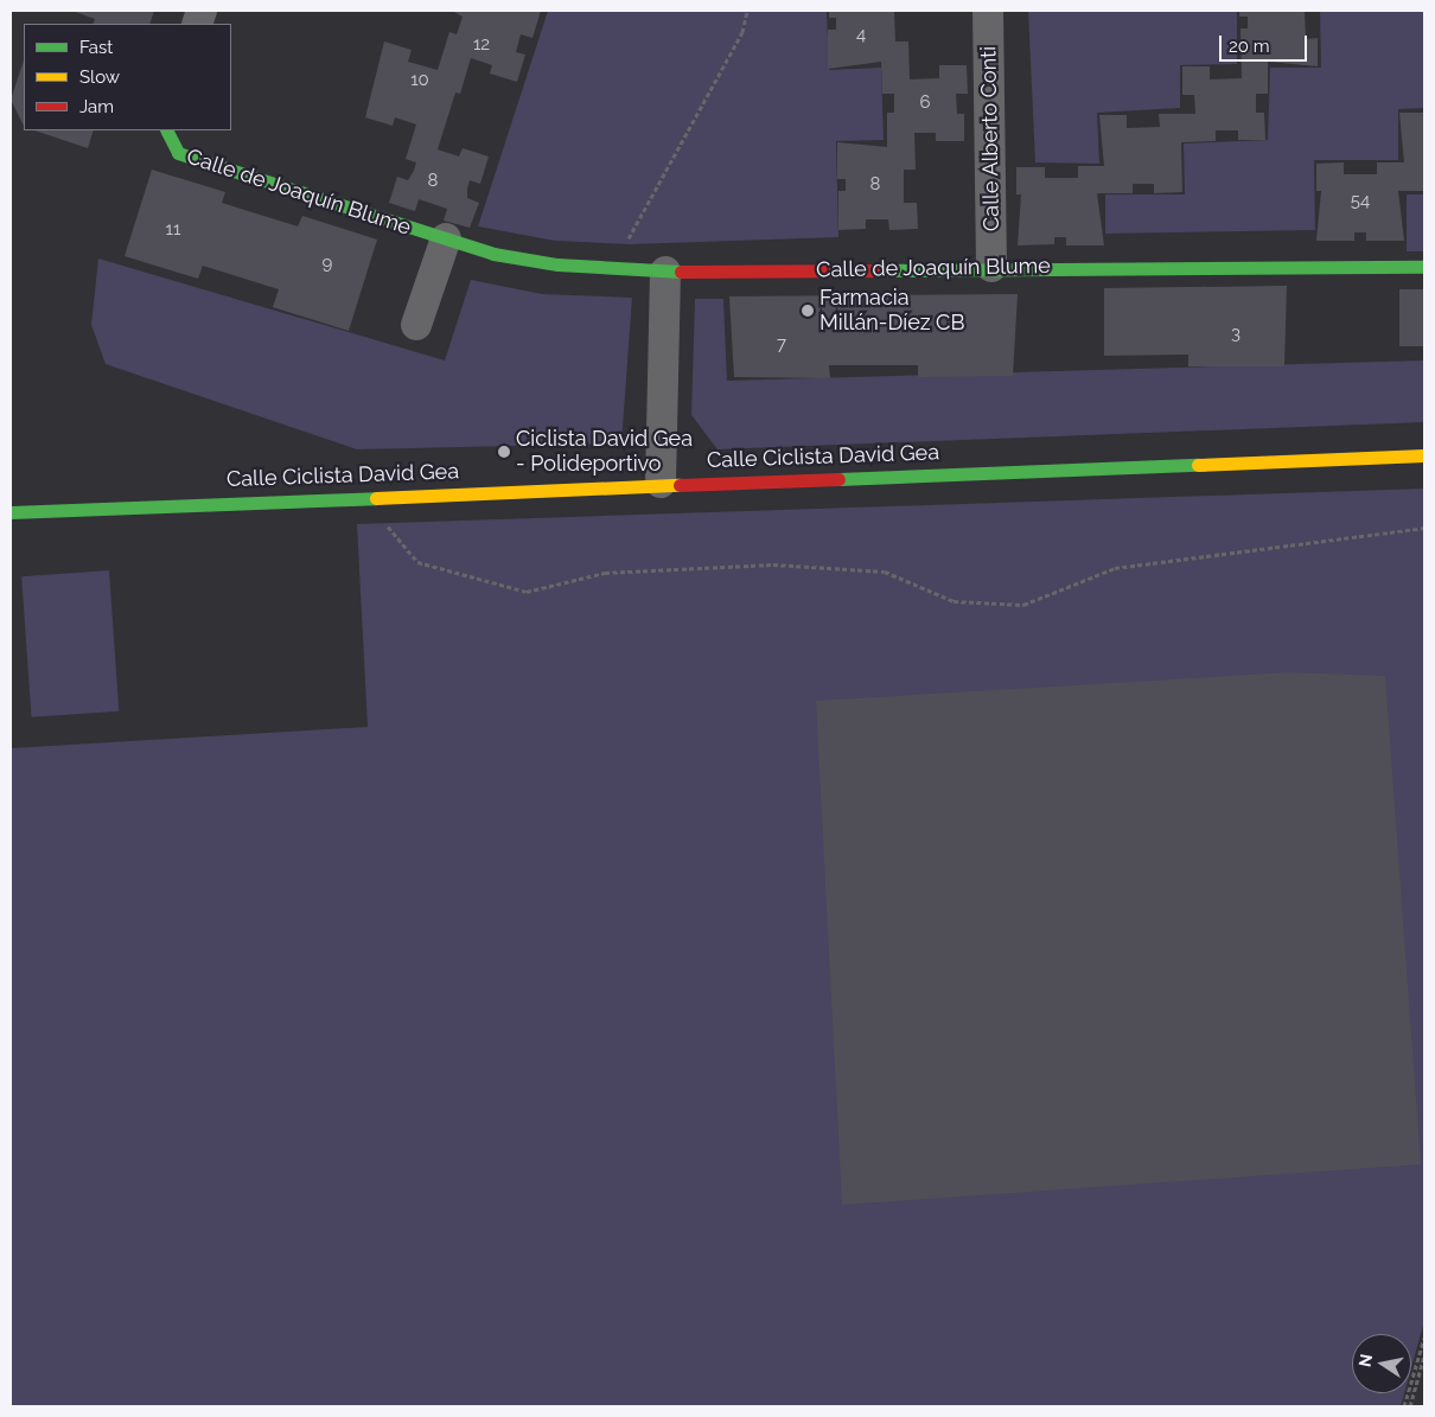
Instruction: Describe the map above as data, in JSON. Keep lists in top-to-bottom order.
{
  "streets": {
    "street": ["Calle Alberto Conti", "Calle de Joaquín Blume", "Calle Ciclista David Gea"]
  },
  "crossings": [
    ["Calle Alberto Conti", "Calle de Joaquín Blume"]
  ],
  "places": ["Farmacia Millán-Díez CB", "Ciclista David Gea - Polideportivo"],
  "house_numbers": [
    "4",
    "12",
    "10",
    "6",
    "8",
    "8",
    "54",
    "11",
    "9",
    "3",
    "7"
  ],
  "legend": ["Fast", "Slow", "Jam"],
  "scale_bar": "20 m",
  "north": "left"
}
